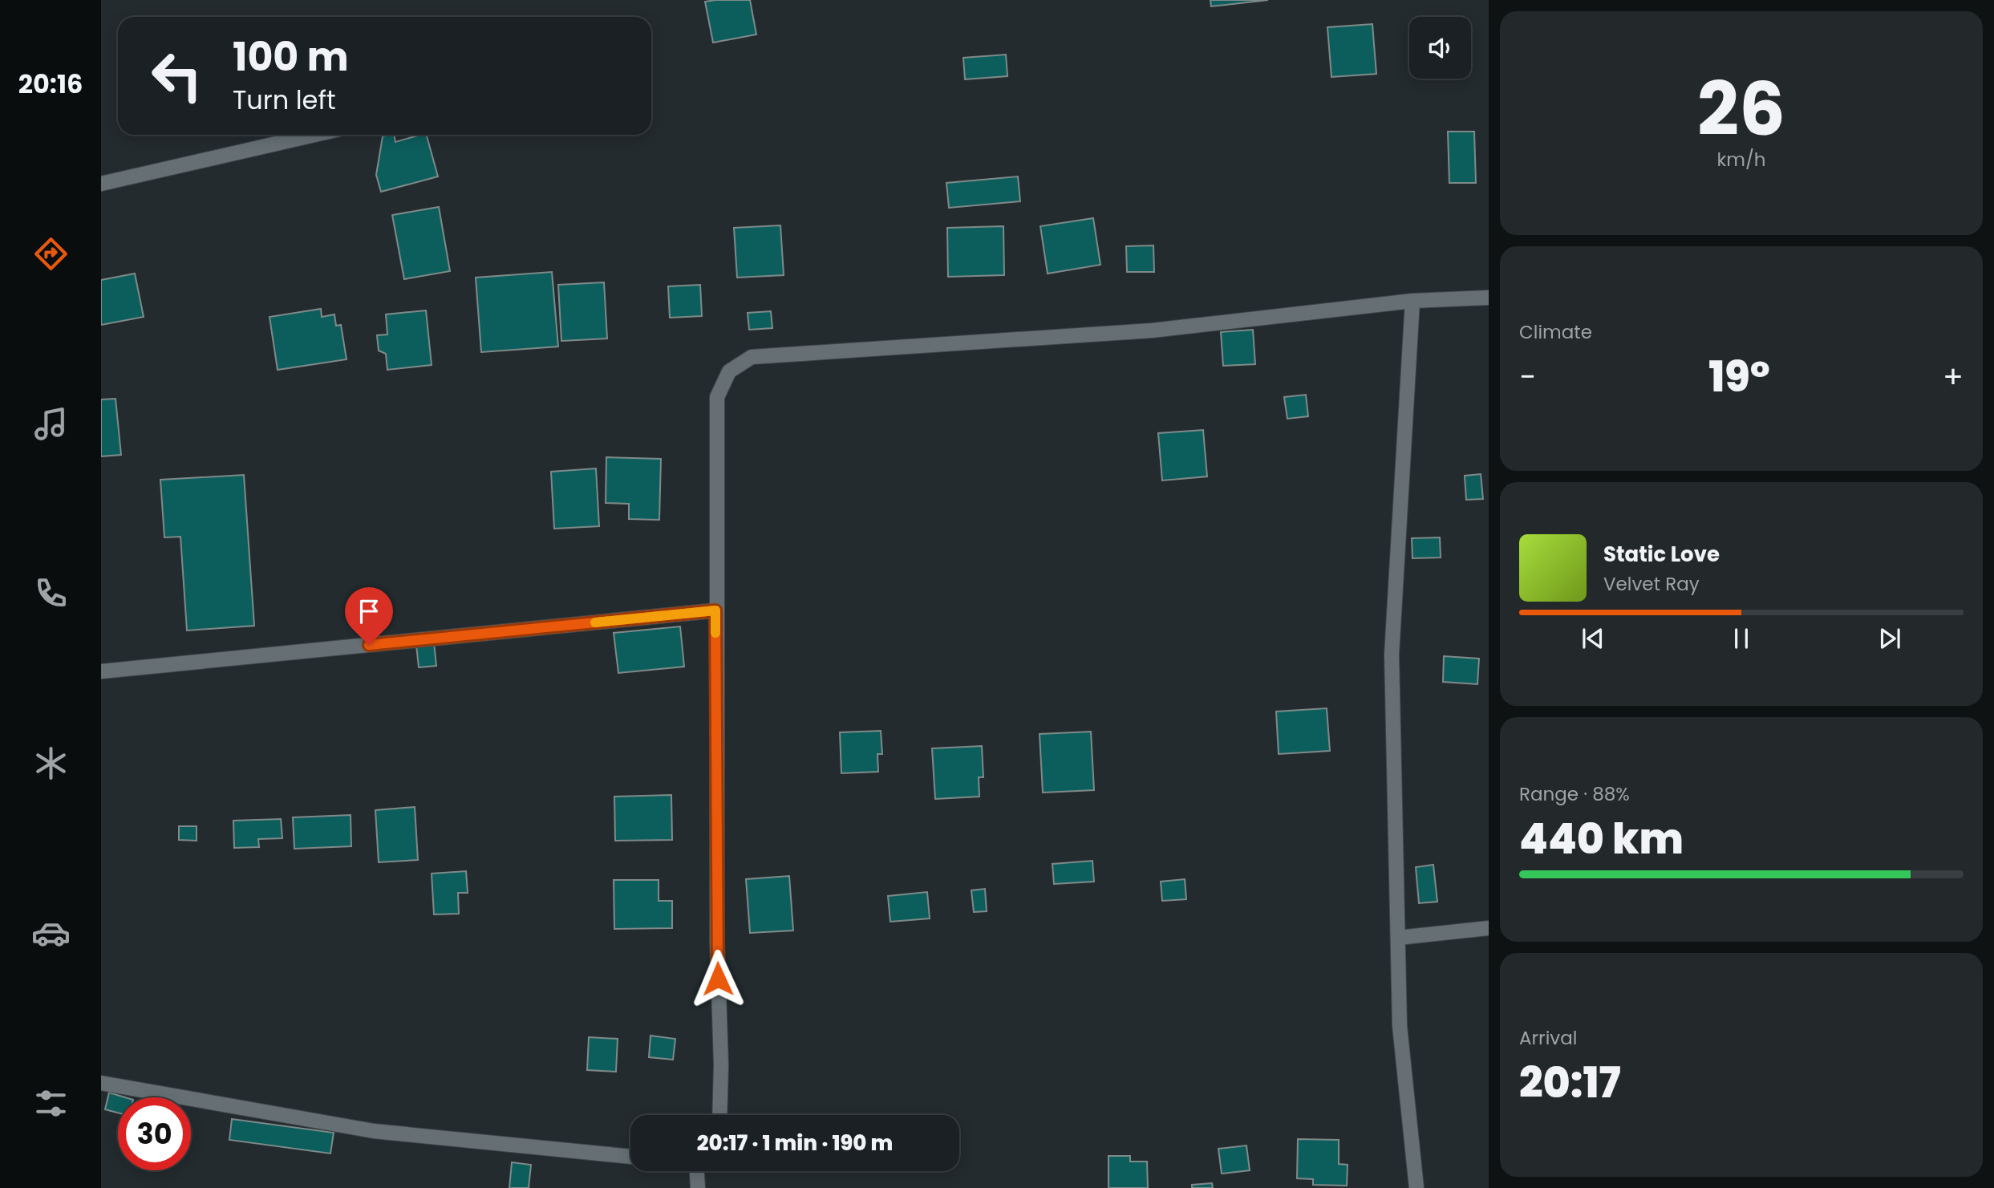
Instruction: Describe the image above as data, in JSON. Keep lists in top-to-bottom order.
{
  "page": {
    "tabs": "20:16",
    "tile": [
      ["26", "km/h"],
      "Climate",
      ["Range · 88%", "440 km"],
      ["Arrival", "20:17"]
    ],
    "turn": ["100 m", "Turn left"],
    "heat": ["−", "19°", "+"],
    "song": ["Static Love", "Velvet Ray"],
    "limit": "30",
    "trip": "20:17 · 1 min · 190 m"
  }
}
